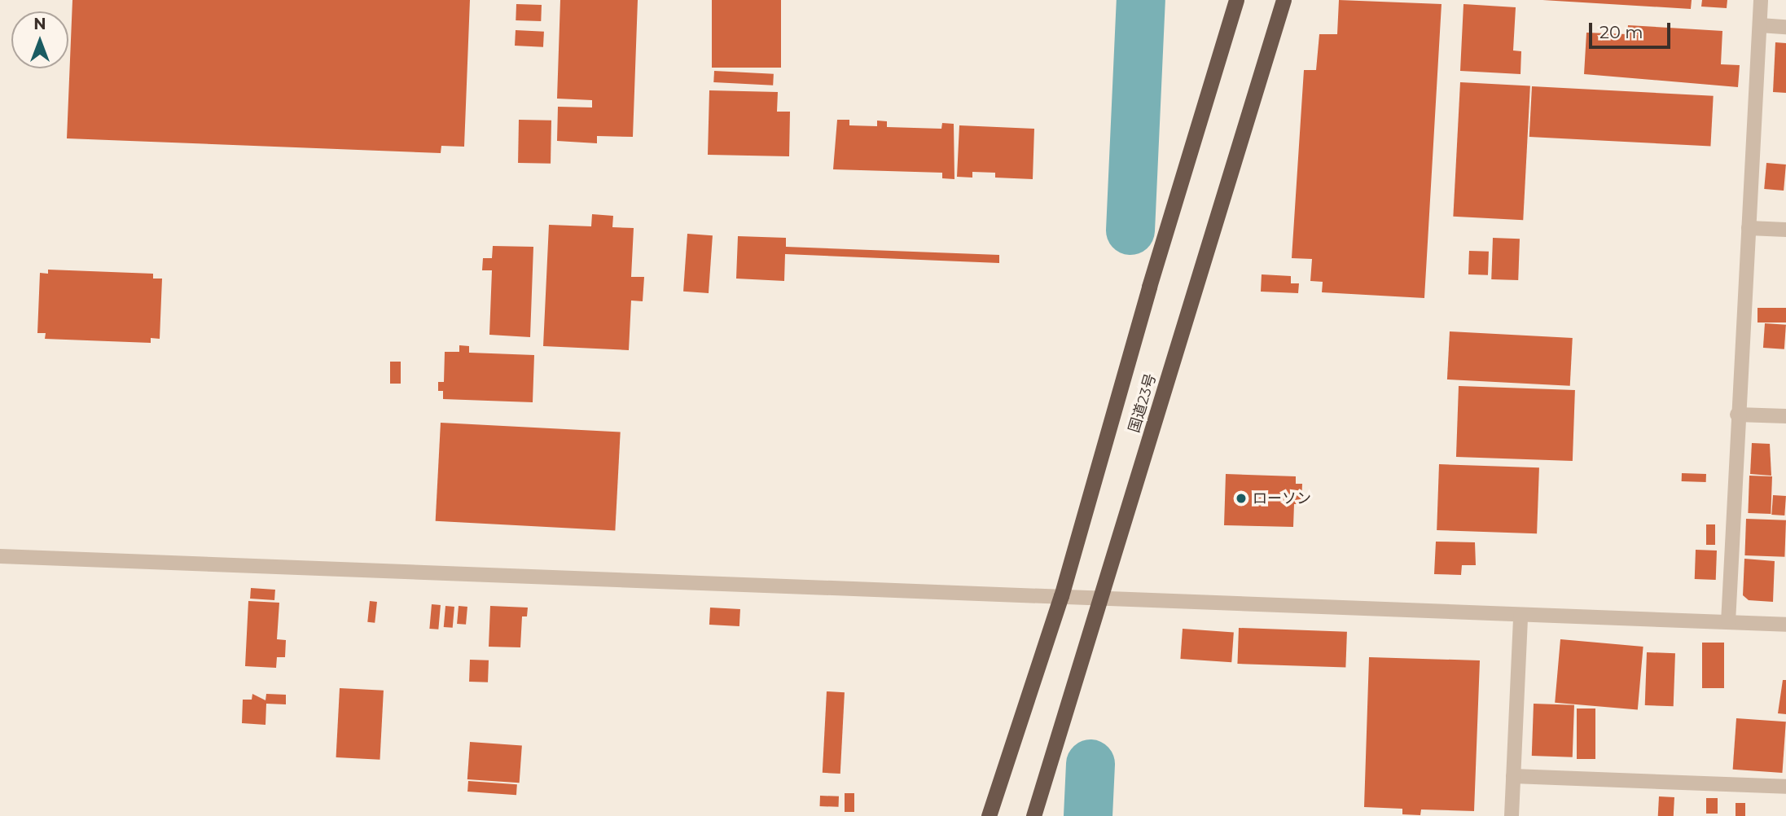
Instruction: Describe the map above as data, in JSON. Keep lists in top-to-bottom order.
{
  "streets": {
    "highway": ["国道23号"]
  },
  "places": ["ローソン"],
  "scale_bar": "20 m",
  "north": "top"
}
